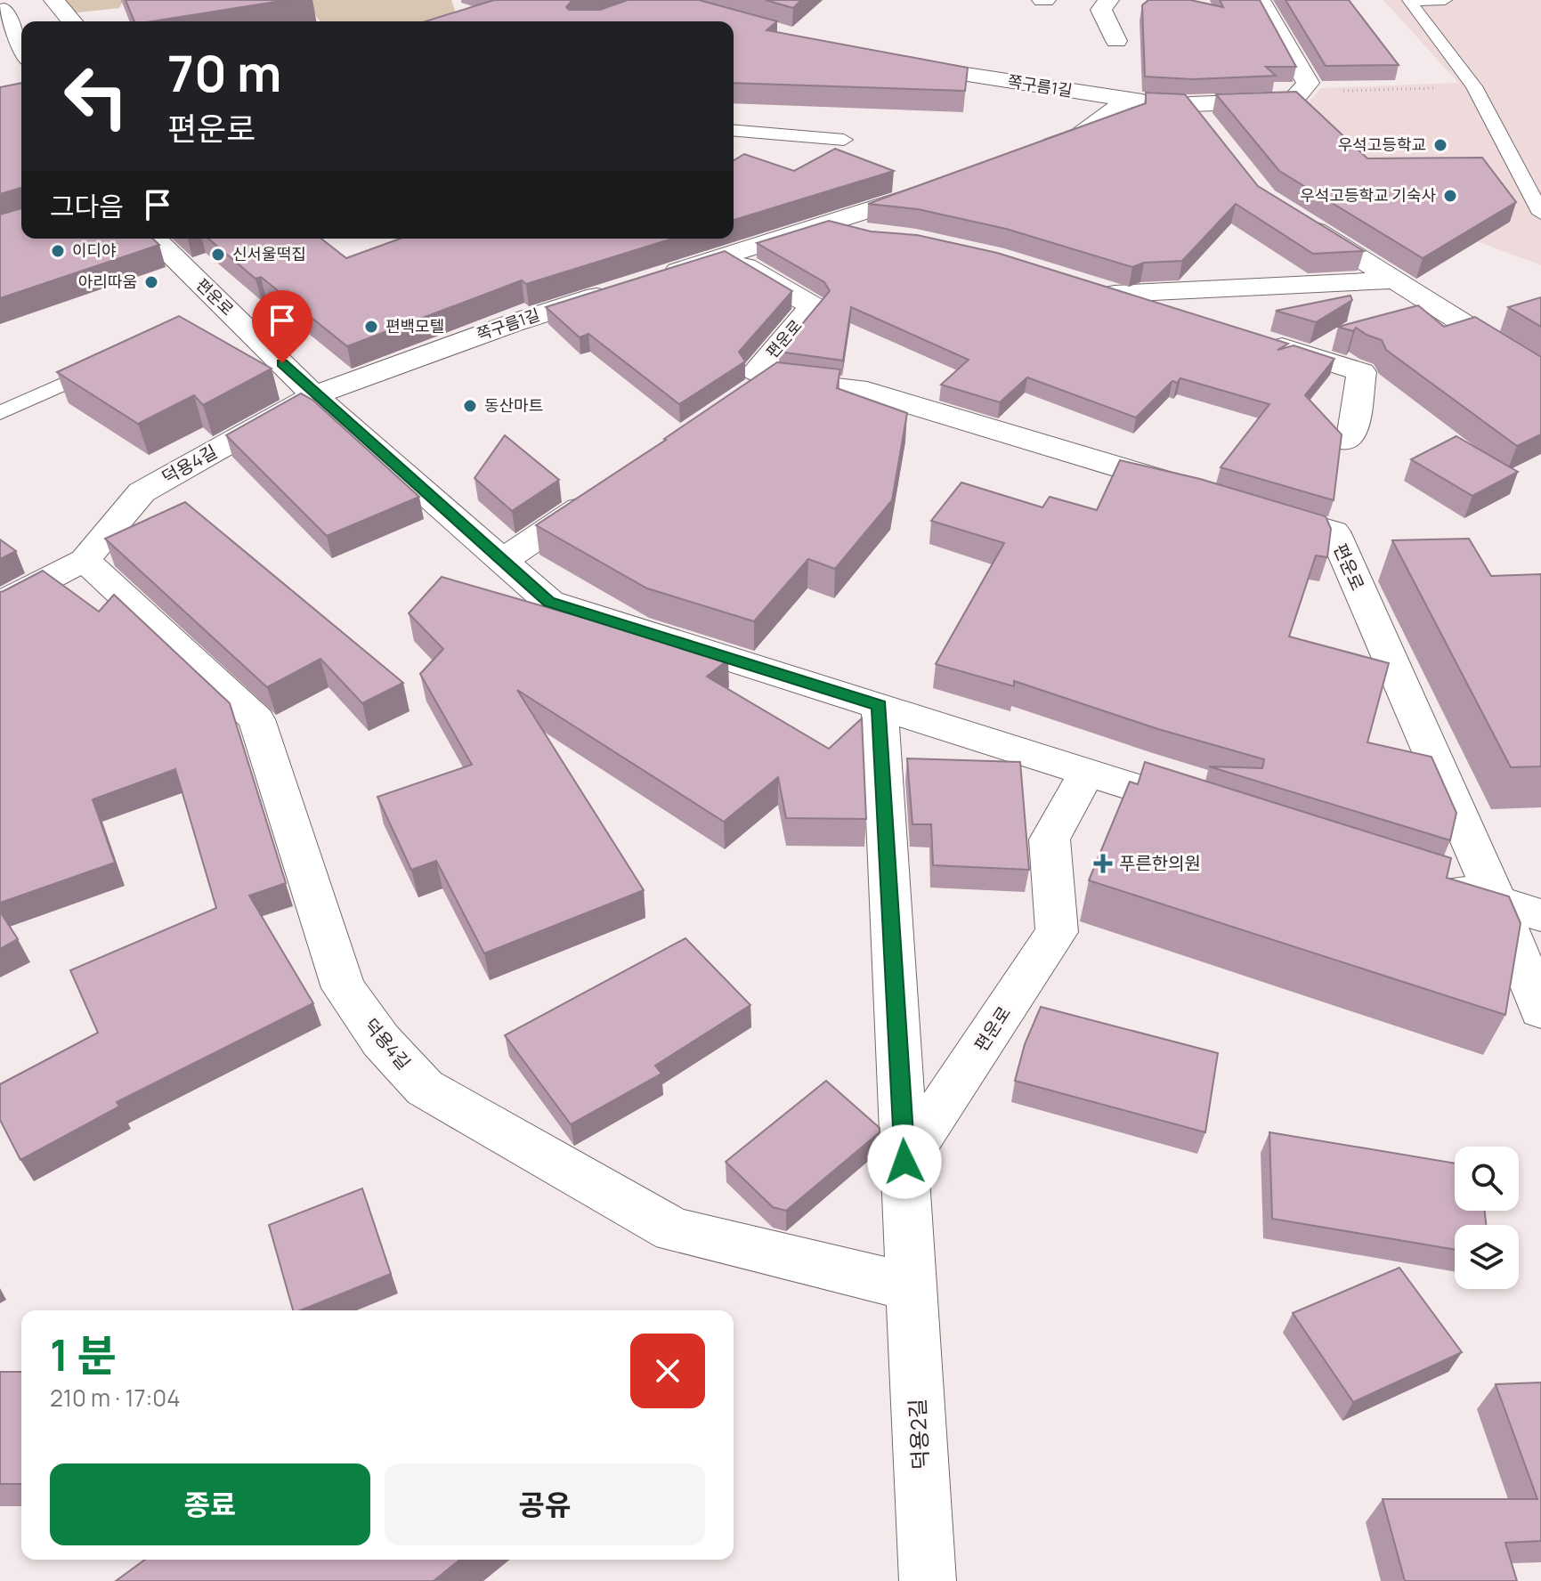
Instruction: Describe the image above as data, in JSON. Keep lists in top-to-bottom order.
{
  "streets": {
    "street": [
      "쪽구름1길",
      "편운로",
      "덕용4길",
      "덕용2길"
    ]
  },
  "crossings": [
    ["쪽구름1길", "편운로"],
    ["쪽구름1길", "덕용4길"],
    ["편운로", "덕용4길"],
    ["덕용4길", "덕용2길"]
  ],
  "places": {
    "other": [
      "우석고등학교",
      "우석고등학교 기숙사",
      "이디야",
      "신서울떡집",
      "아리따움",
      "편백모텔",
      "동산마트"
    ],
    "health": ["푸른한의원"]
  },
  "page": {
    "turn": ["70 m", "편운로"],
    "then": "그다음",
    "heading": ["1 분", "210 m · 17:04"],
    "buttons": ["종료", "공유"]
  }
}
